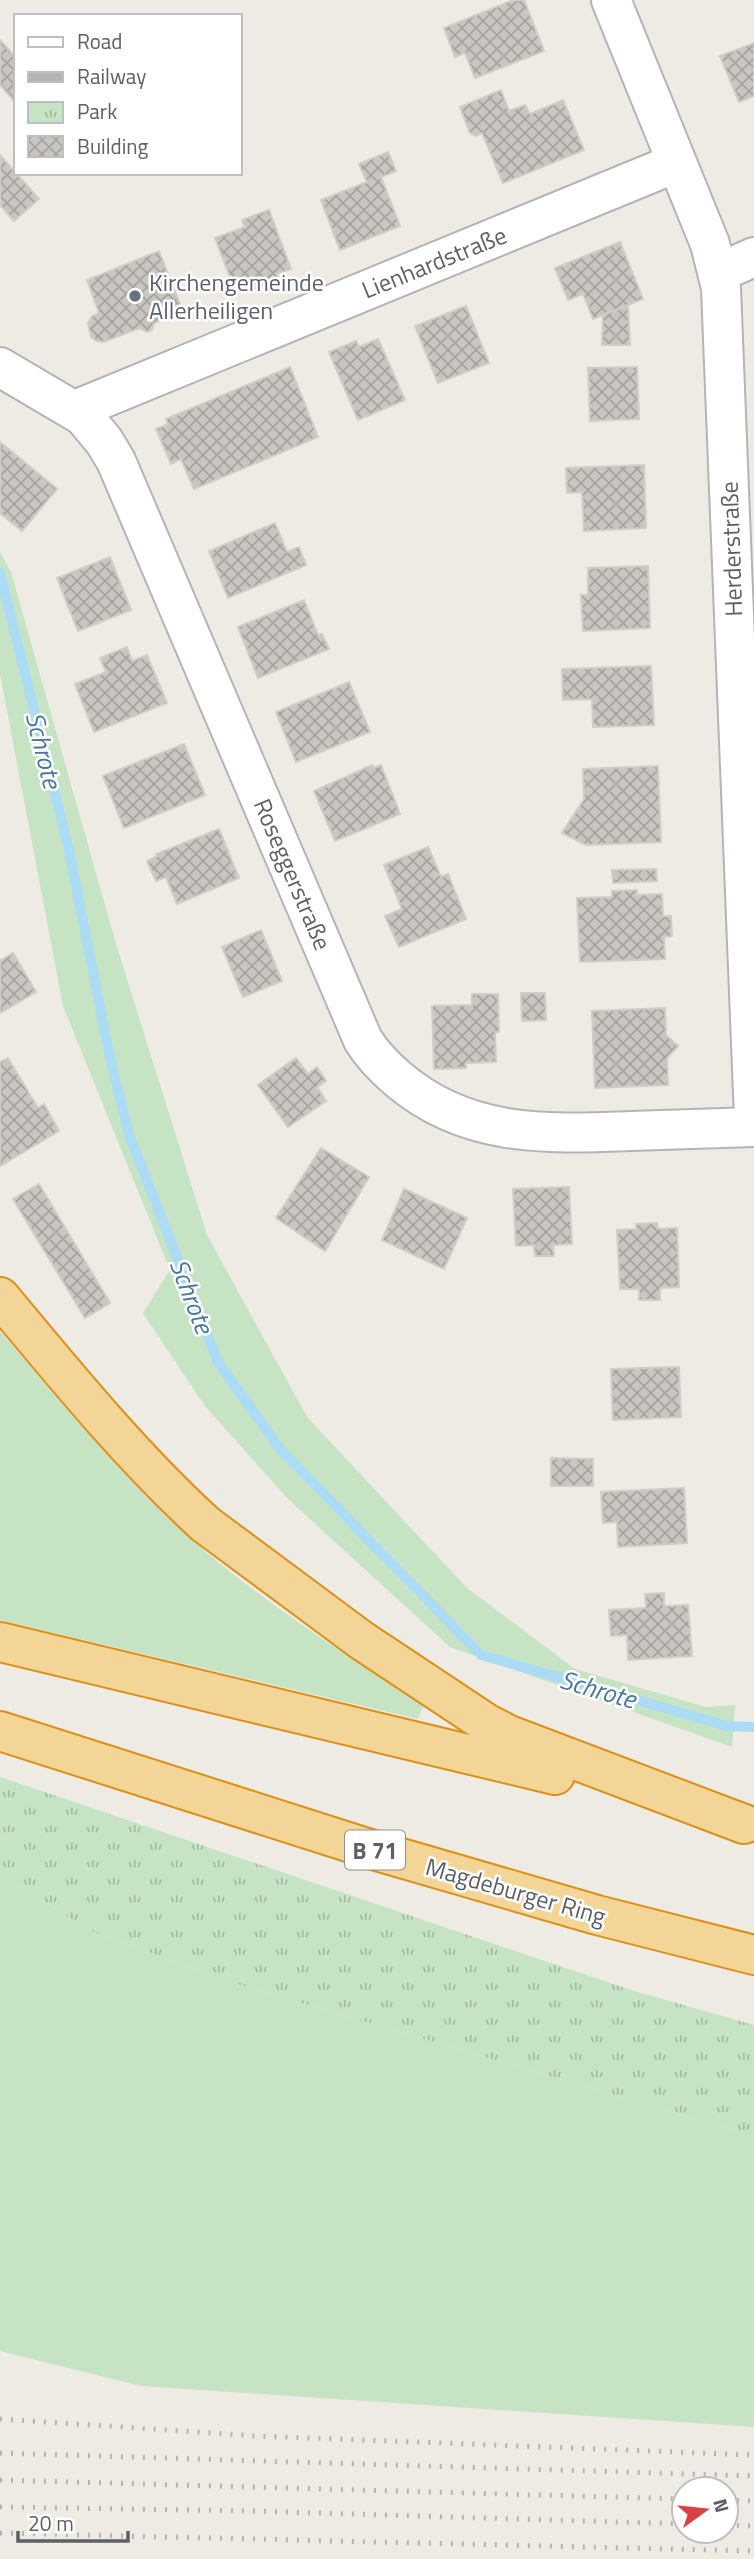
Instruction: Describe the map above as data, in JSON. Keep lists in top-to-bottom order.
{
  "streets": {
    "highway": ["B 71", "Magdeburger Ring"],
    "street": ["Lienhardstraße", "Herderstraße", "Roseggerstraße"]
  },
  "crossings": [
    ["Lienhardstraße", "Herderstraße"],
    ["Lienhardstraße", "Roseggerstraße"]
  ],
  "water": ["Schrote"],
  "places": ["Kirchengemeinde Allerheiligen"],
  "legend": [
    "Road",
    "Railway",
    "Park",
    "Building"
  ],
  "scale_bar": "20 m",
  "north": "right"
}
